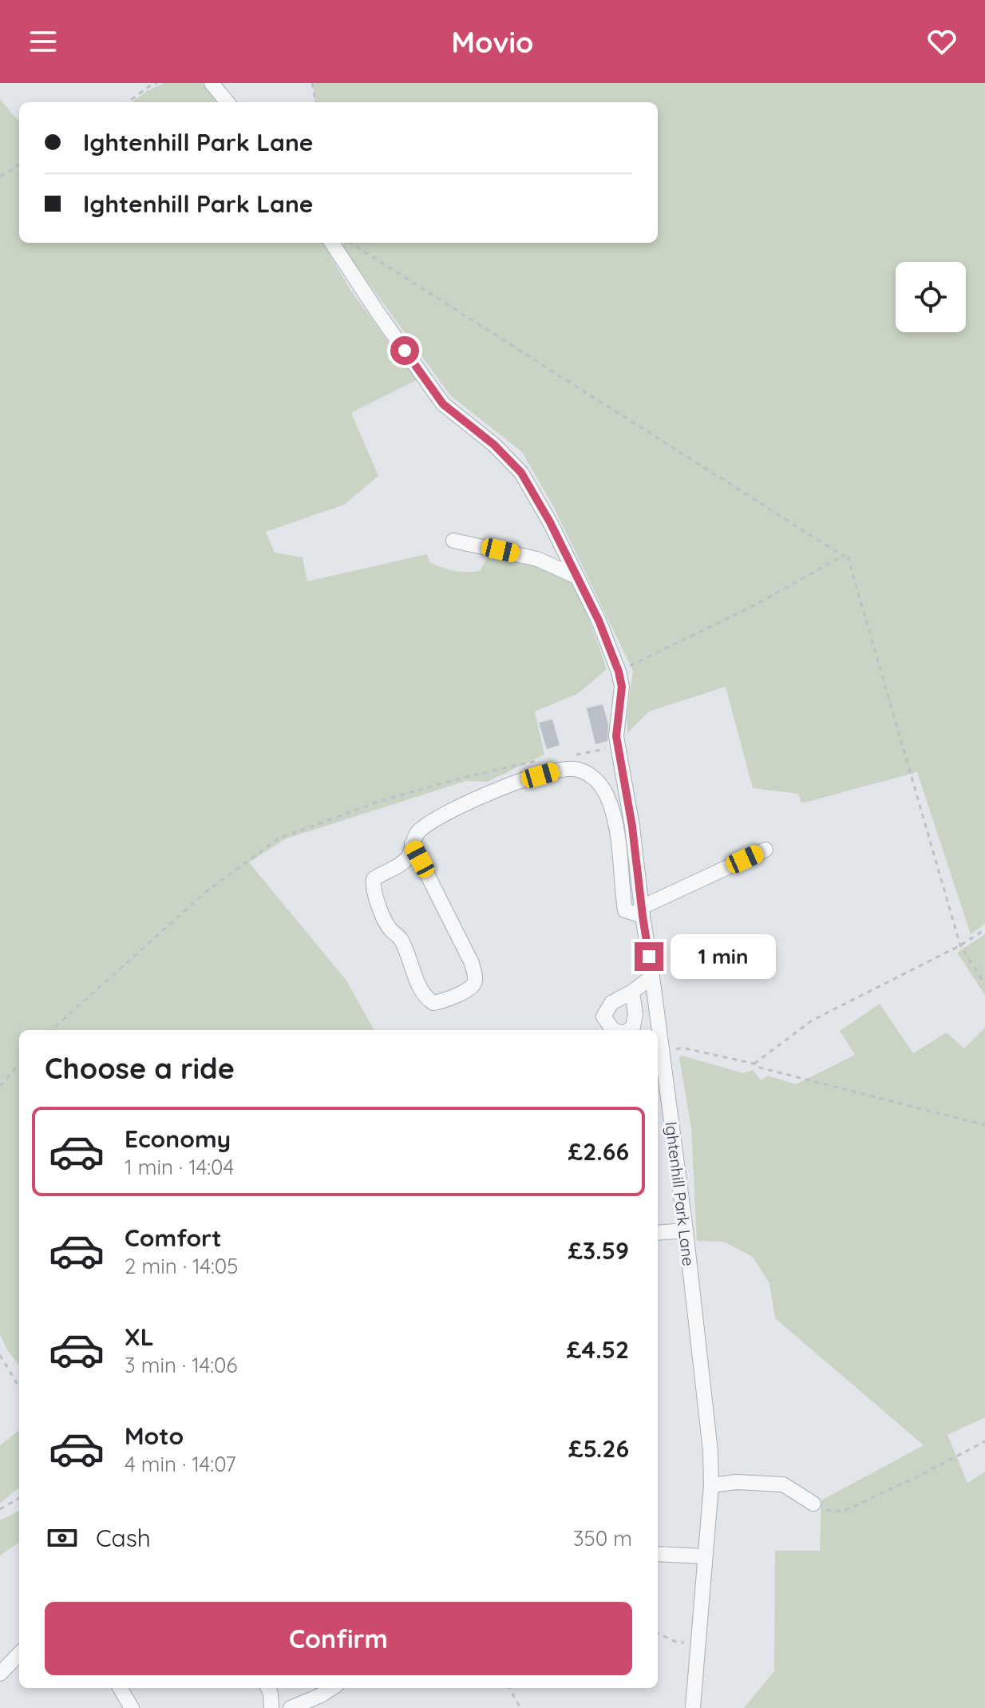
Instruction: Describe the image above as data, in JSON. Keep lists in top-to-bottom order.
{
  "streets": {
    "street": ["Ightenhill Park Lane"]
  },
  "page": {
    "header": "Movio",
    "banner": ["Ightenhill Park Lane", "Ightenhill Park Lane"],
    "bubble": "1 min",
    "heading": "Choose a ride",
    "list": [
      {
        "name": "Economy",
        "note": "1 min · 14:04",
        "value": "£2.66"
      },
      {
        "name": "Comfort",
        "note": "2 min · 14:05",
        "value": "£3.59"
      },
      {
        "name": "XL",
        "note": "3 min · 14:06",
        "value": "£4.52"
      },
      {
        "name": "Moto",
        "note": "4 min · 14:07",
        "value": "£5.26"
      }
    ],
    "pay": ["Cash", "350 m"],
    "buttons": "Confirm"
  }
}
